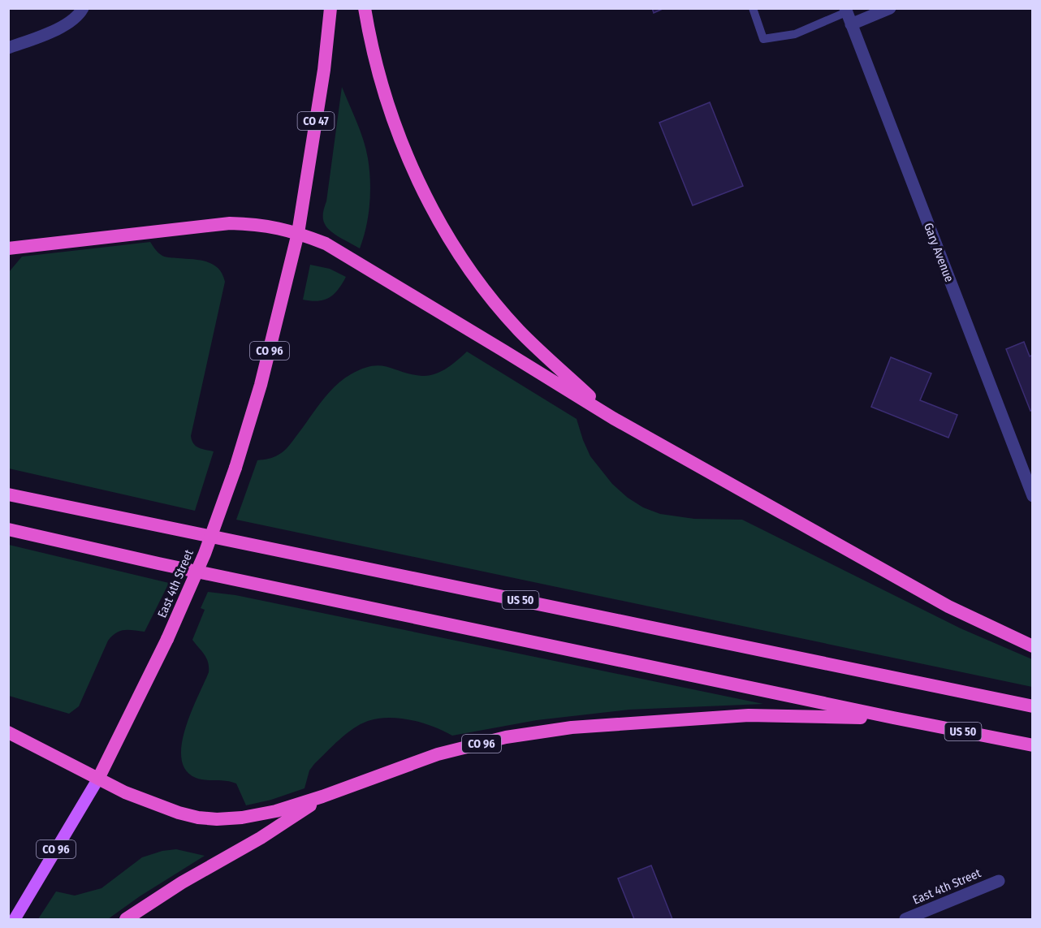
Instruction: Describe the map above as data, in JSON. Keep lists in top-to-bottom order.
{
  "streets": {
    "highway": [
      "CO 47",
      "CO 96",
      "East 4th Street",
      "US 50"
    ],
    "street": ["Gary Avenue"]
  },
  "crossings": [
    ["CO 47", "East 4th Street"],
    ["CO 96", "US 50"]
  ]
}
